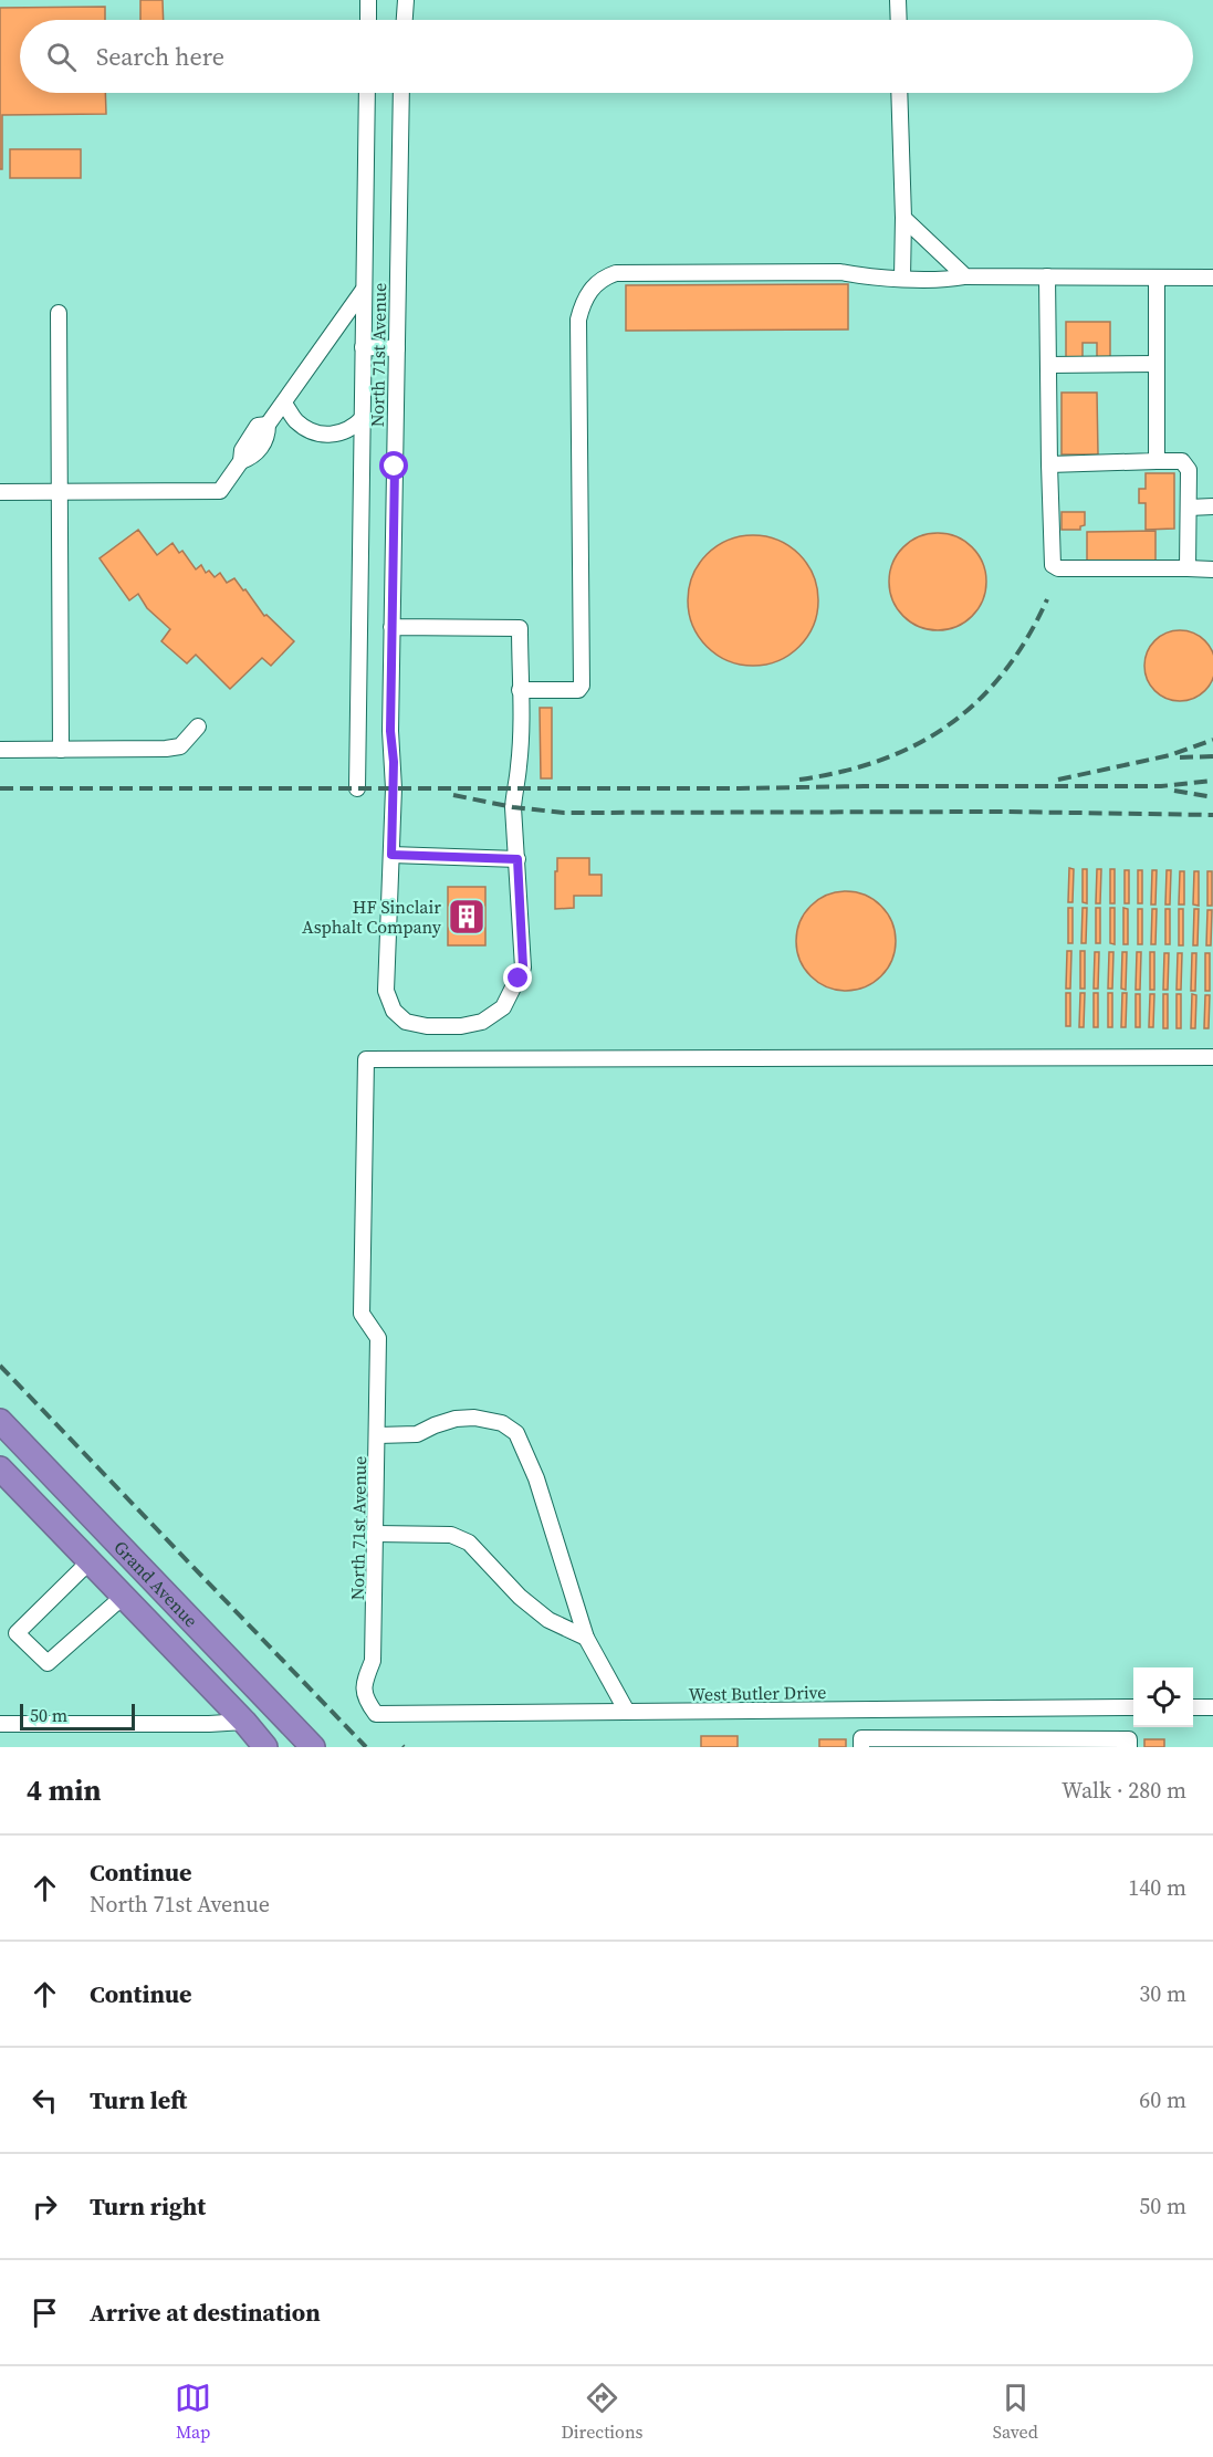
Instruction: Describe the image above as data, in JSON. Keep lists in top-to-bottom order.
{
  "streets": {
    "highway": ["Grand Avenue"],
    "street": ["North 71st Avenue", "West Butler Drive"]
  },
  "crossings": [
    ["North 71st Avenue", "West Butler Drive"]
  ],
  "places": {
    "building": ["HF Sinclair Asphalt Company"]
  },
  "scale_bar": "50 m",
  "page": {
    "search": "Search here",
    "scale": "50 m",
    "heading": ["4 min", "Walk · 280 m"],
    "list": [
      ["Continue", "North 71st Avenue", "140 m"],
      ["Continue", "30 m"],
      ["Turn left", "60 m"],
      ["Turn right", "50 m"],
      "Arrive at destination"
    ],
    "nav": ["Map", "Directions", "Saved"]
  }
}
